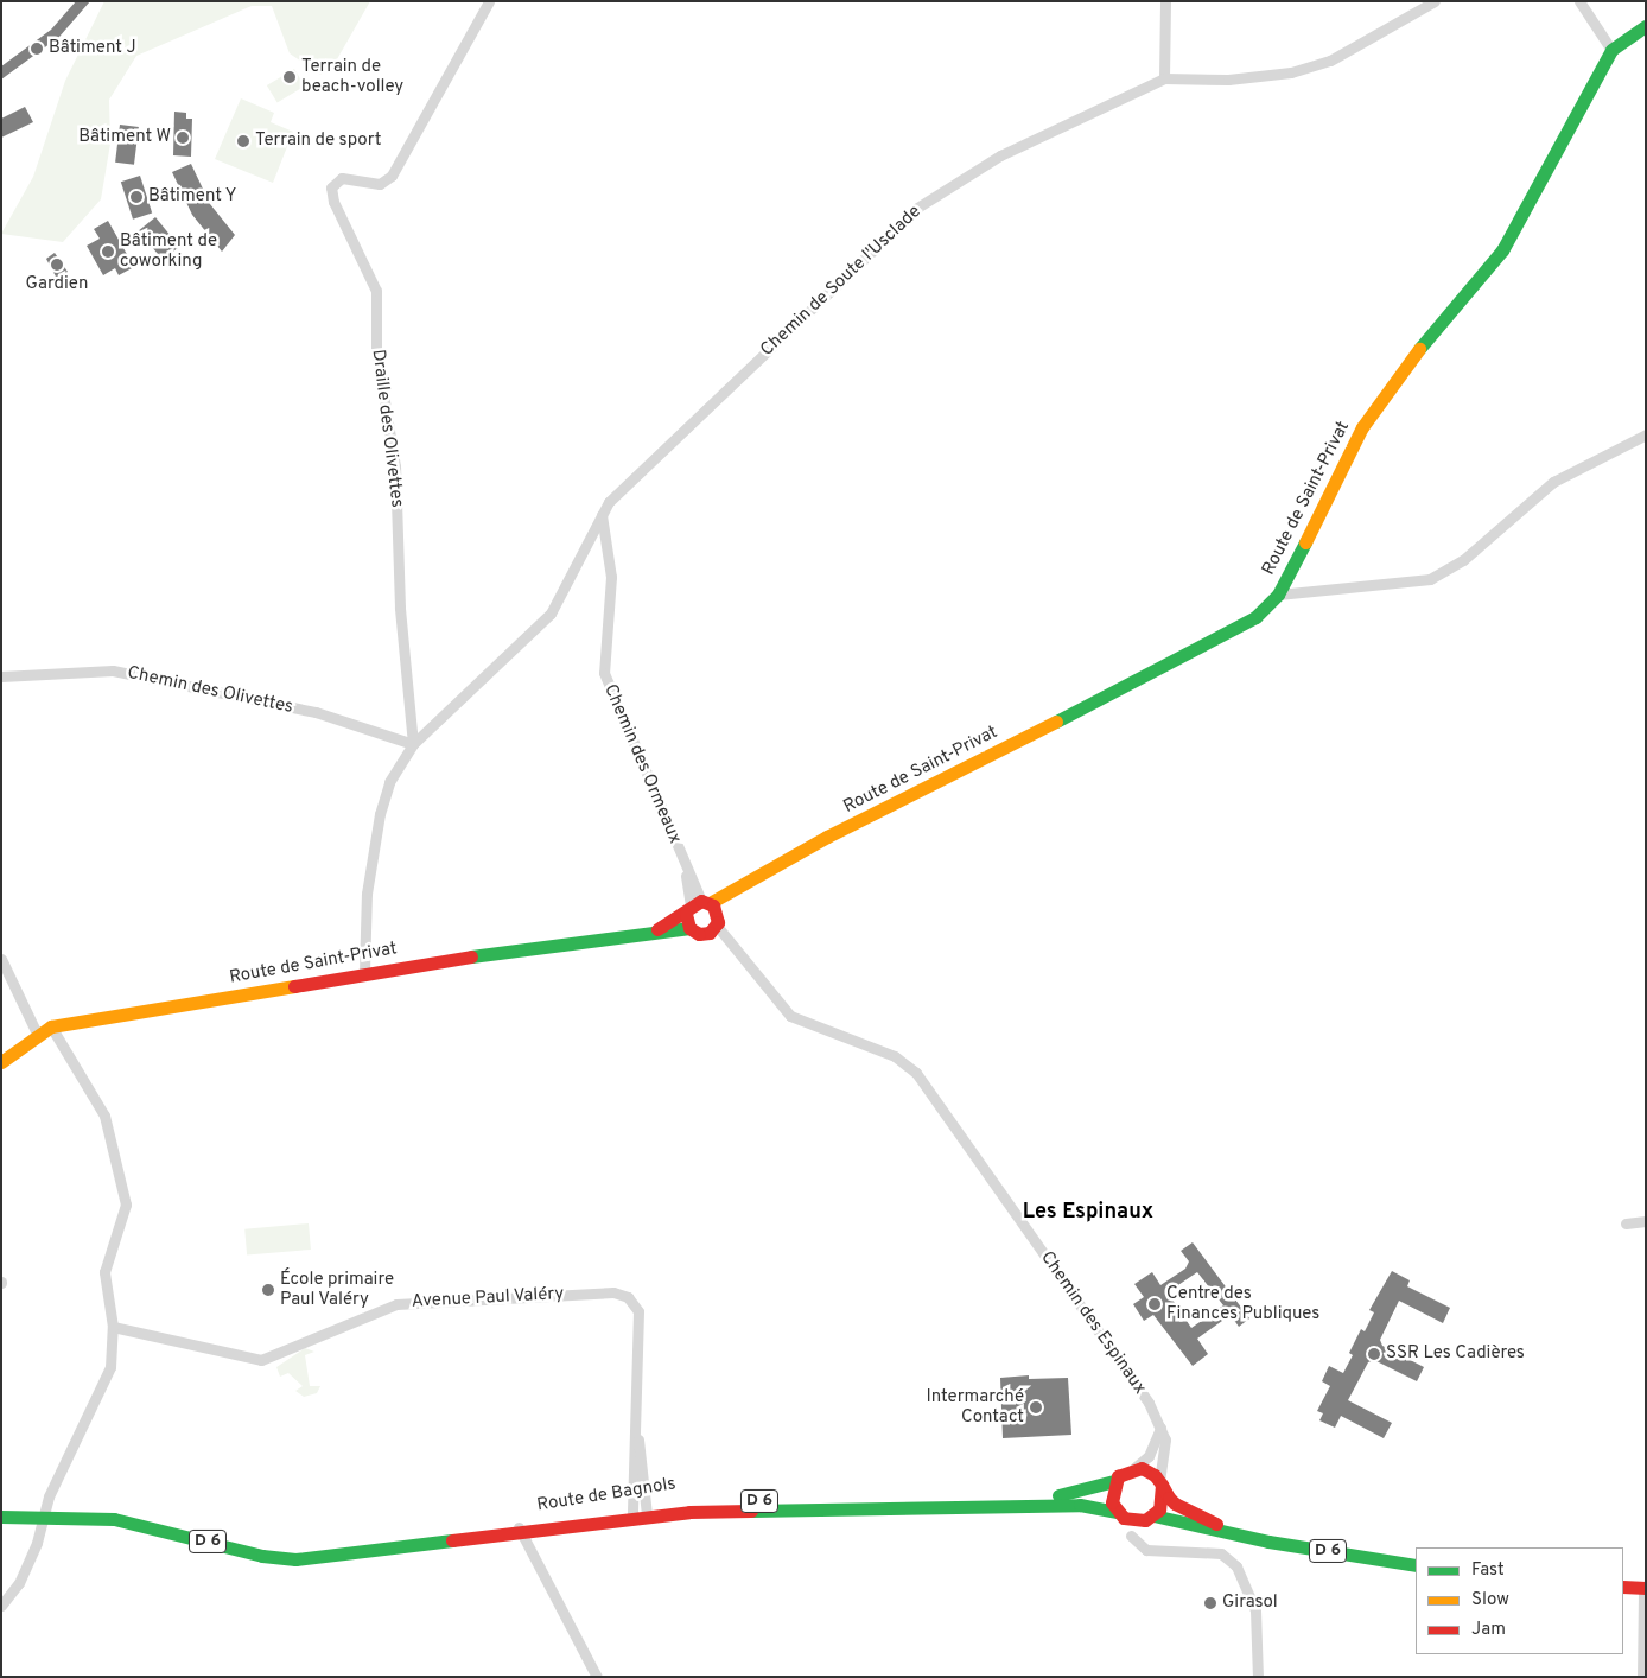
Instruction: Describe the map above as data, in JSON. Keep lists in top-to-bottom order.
{
  "streets": {
    "street": [
      "Chemin de Soute l'Usclade",
      "Draille des Olivettes",
      "Route de Saint-Privat",
      "Chemin des Olivettes",
      "Chemin des Ormeaux",
      "Avenue Paul Valéry",
      "Chemin des Espinaux",
      "Route de Bagnols",
      "D 6"
    ]
  },
  "crossings": [
    ["Chemin de Soute l'Usclade", "Draille des Olivettes"],
    ["Chemin de Soute l'Usclade", "Chemin des Olivettes"],
    ["Chemin de Soute l'Usclade", "Chemin des Ormeaux"],
    ["Draille des Olivettes", "Chemin des Olivettes"],
    ["Route de Saint-Privat", "Chemin des Ormeaux"],
    ["Route de Saint-Privat", "Chemin des Espinaux"],
    ["Chemin des Ormeaux", "Chemin des Espinaux"],
    ["Avenue Paul Valéry", "Route de Bagnols"],
    ["Chemin des Espinaux", "D 6"],
    ["Route de Bagnols", "D 6"]
  ],
  "districts": ["Les Espinaux"],
  "places": [
    "Bâtiment J",
    "Terrain de beach-volley",
    "Bâtiment W",
    "Terrain de sport",
    "Bâtiment Y",
    "Bâtiment de coworking",
    "Gardien",
    "École primaire Paul Valéry",
    "Centre des Finances Publiques",
    "SSR Les Cadières",
    "Intermarché Contact",
    "Girasol"
  ],
  "legend": ["Fast", "Slow", "Jam"]
}
